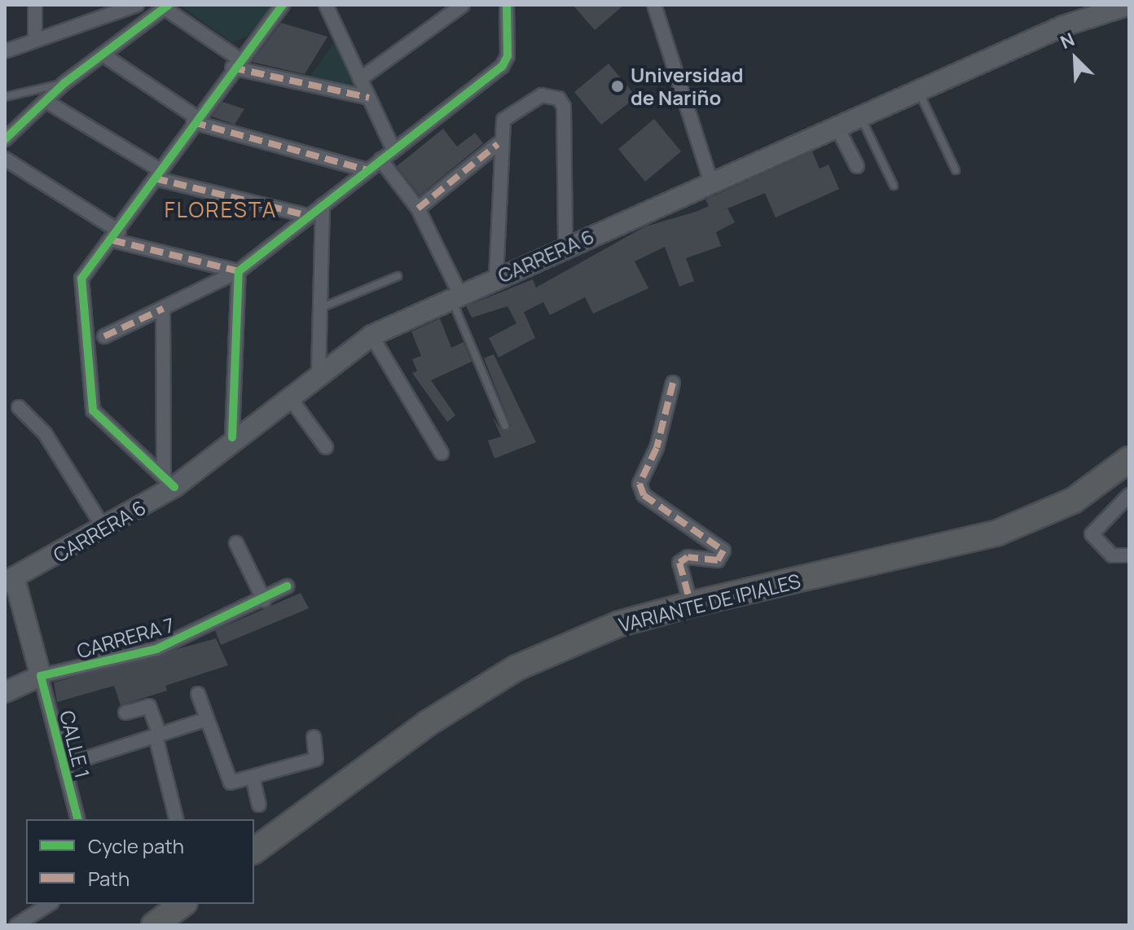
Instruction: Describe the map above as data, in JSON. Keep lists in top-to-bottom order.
{
  "streets": {
    "highway": ["VARIANTE DE IPIALES"],
    "main road": ["CARRERA 6", "CARRERA 7", "CALLE 1"]
  },
  "crossings": [
    ["CARRERA 6", "CALLE 1"],
    ["CARRERA 7", "CALLE 1"]
  ],
  "districts": ["FLORESTA"],
  "places": ["Universidad de Nariño"],
  "legend": ["Cycle path", "Path"],
  "north": "top left"
}
